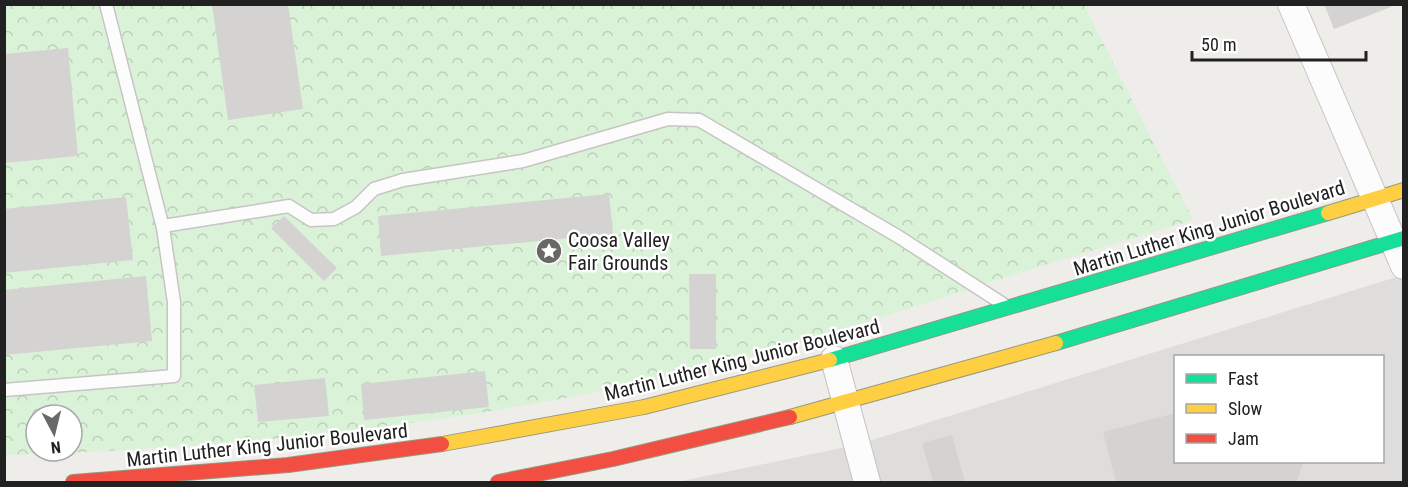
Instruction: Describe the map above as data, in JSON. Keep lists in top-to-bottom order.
{
  "streets": {
    "main road": ["Martin Luther King Junior Boulevard"]
  },
  "places": {
    "place": ["Coosa Valley Fair Grounds"]
  },
  "legend": ["Fast", "Slow", "Jam"],
  "scale_bar": "50 m",
  "north": "bottom"
}
